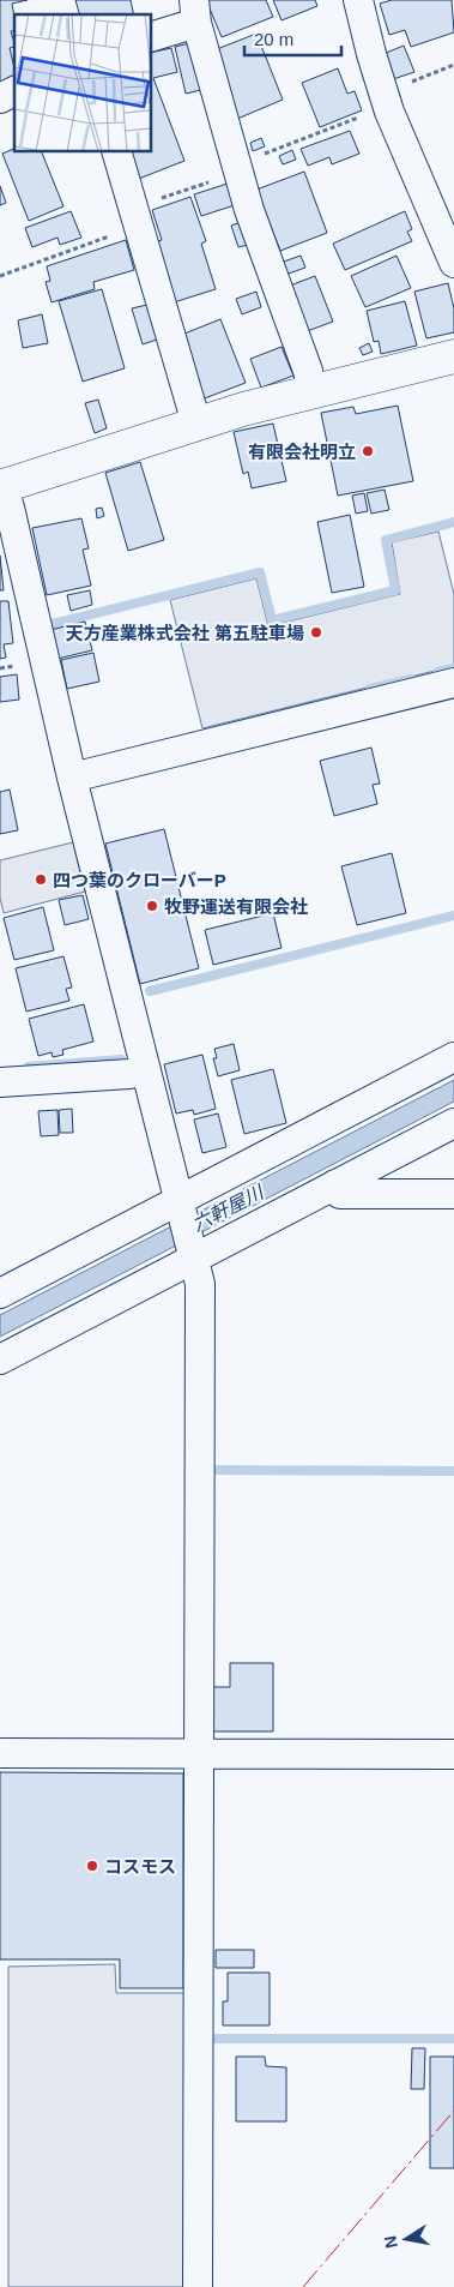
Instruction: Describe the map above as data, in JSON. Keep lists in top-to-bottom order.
{
  "water": ["六軒屋川"],
  "places": [
    "有限会社明立",
    "天方産業株式会社 第五駐車場",
    "四つ葉のクローバーP",
    "牧野運送有限会社",
    "コスモス"
  ],
  "scale_bar": "20 m",
  "north": "left"
}
